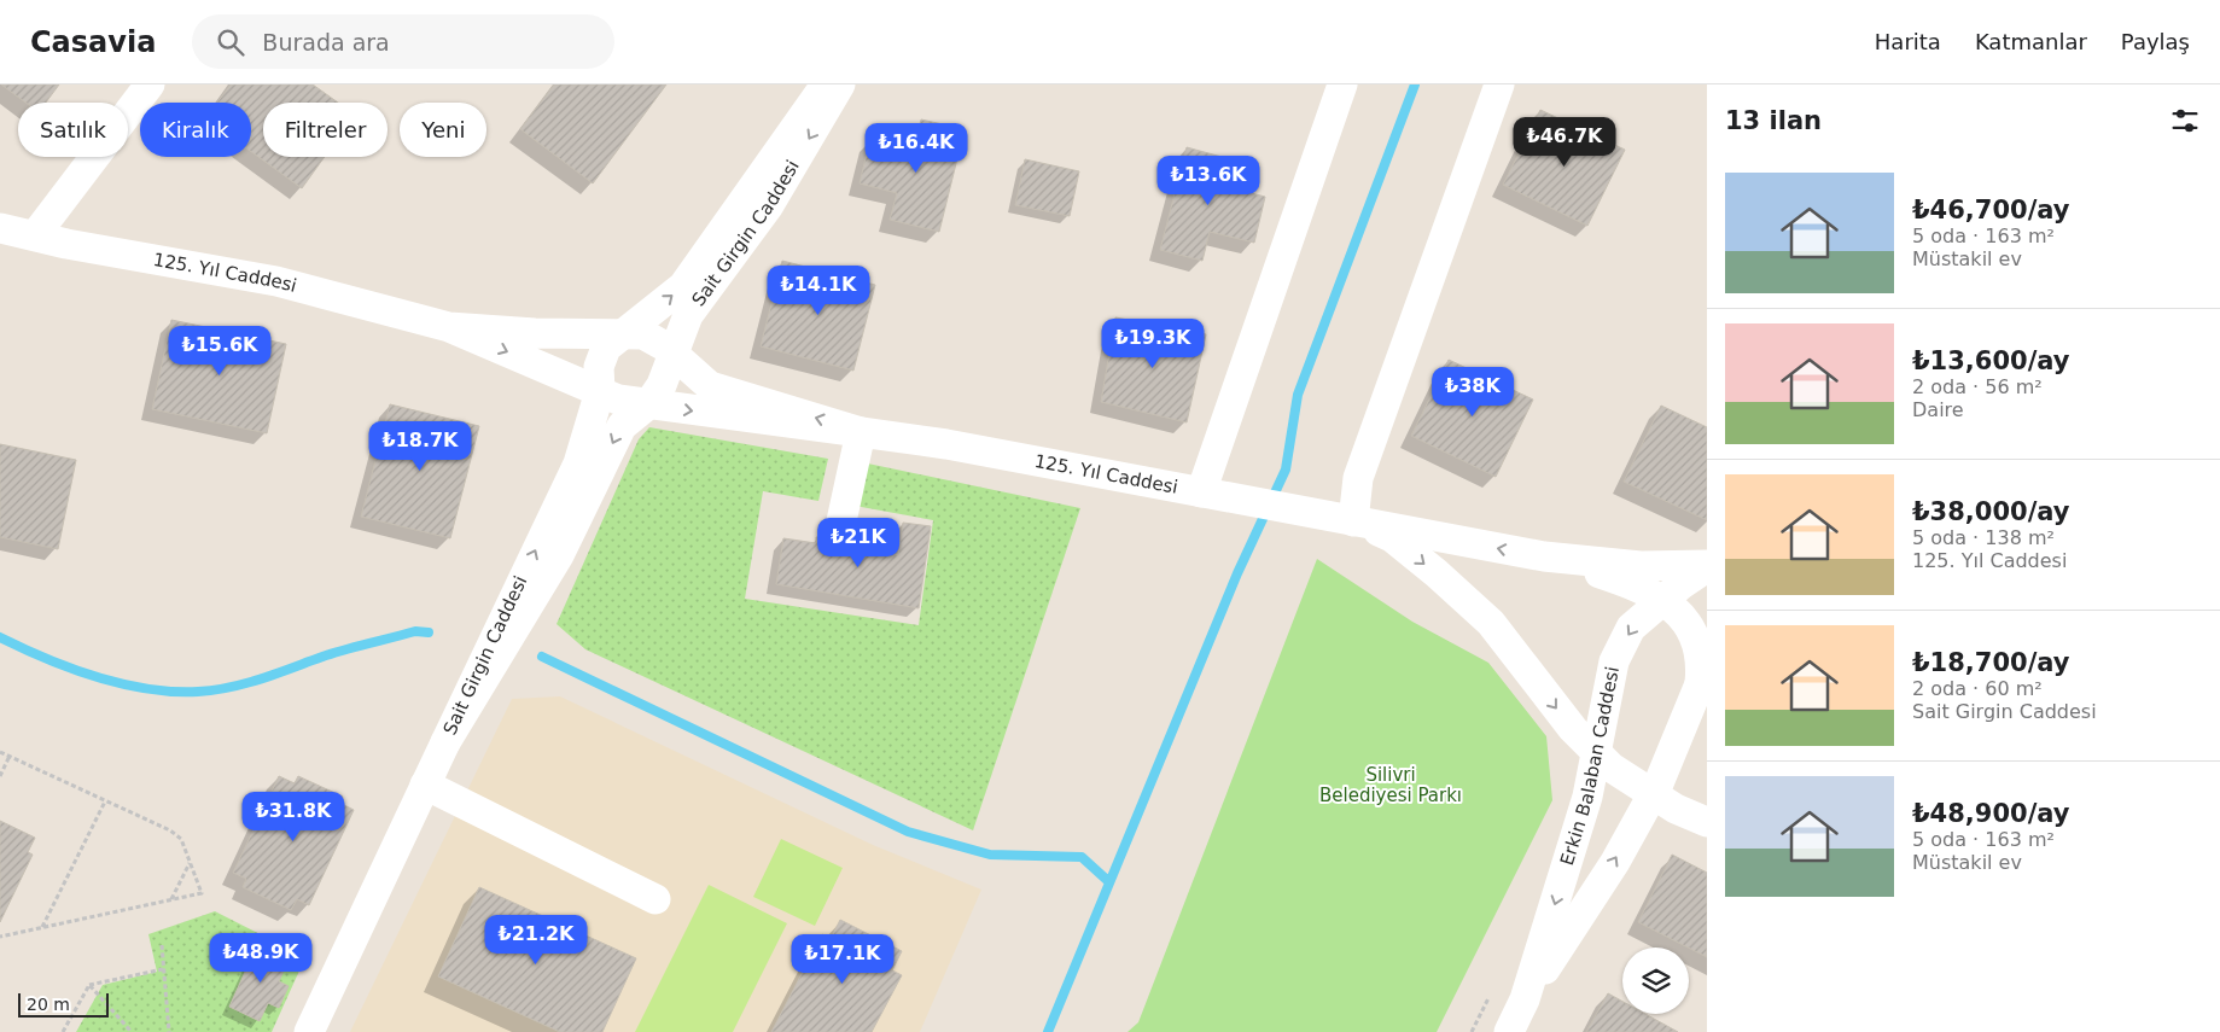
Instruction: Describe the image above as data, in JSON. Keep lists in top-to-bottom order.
{
  "streets": {
    "street": ["Sait Girgin Caddesi", "125. Yıl Caddesi", "Erkin Balaban Caddesi"]
  },
  "crossings": [
    ["Sait Girgin Caddesi", "125. Yıl Caddesi"]
  ],
  "parks": ["Silivri Belediyesi Parkı"],
  "scale_bar": "20 m",
  "page": {
    "header": "Casavia",
    "search": "Burada ara",
    "nav": ["Harita", "Katmanlar", "Paylaş"],
    "heading": "13 ilan",
    "chip": [
      "Satılık",
      "Kiralık",
      "Filtreler",
      "Yeni"
    ],
    "price": [
      "₺46.7K",
      "₺16.4K",
      "₺13.6K",
      "₺14.1K",
      "₺19.3K",
      "₺15.6K",
      "₺38K",
      "₺18.7K",
      "₺21K",
      "₺31.8K",
      "₺21.2K",
      "₺48.9K",
      "₺17.1K"
    ],
    "list": [
      {
        "name": "₺46,700/ay",
        "note": "5 oda · 163 m² · Müstakil ev"
      },
      {
        "name": "₺13,600/ay",
        "note": "2 oda · 56 m² · Daire"
      },
      {
        "name": "₺38,000/ay",
        "note": "5 oda · 138 m² · 125. Yıl Caddesi"
      },
      {
        "name": "₺18,700/ay",
        "note": "2 oda · 60 m² · Sait Girgin Caddesi"
      },
      {
        "name": "₺48,900/ay",
        "note": "5 oda · 163 m² · Müstakil ev"
      }
    ],
    "scale": "20 m"
  }
}
